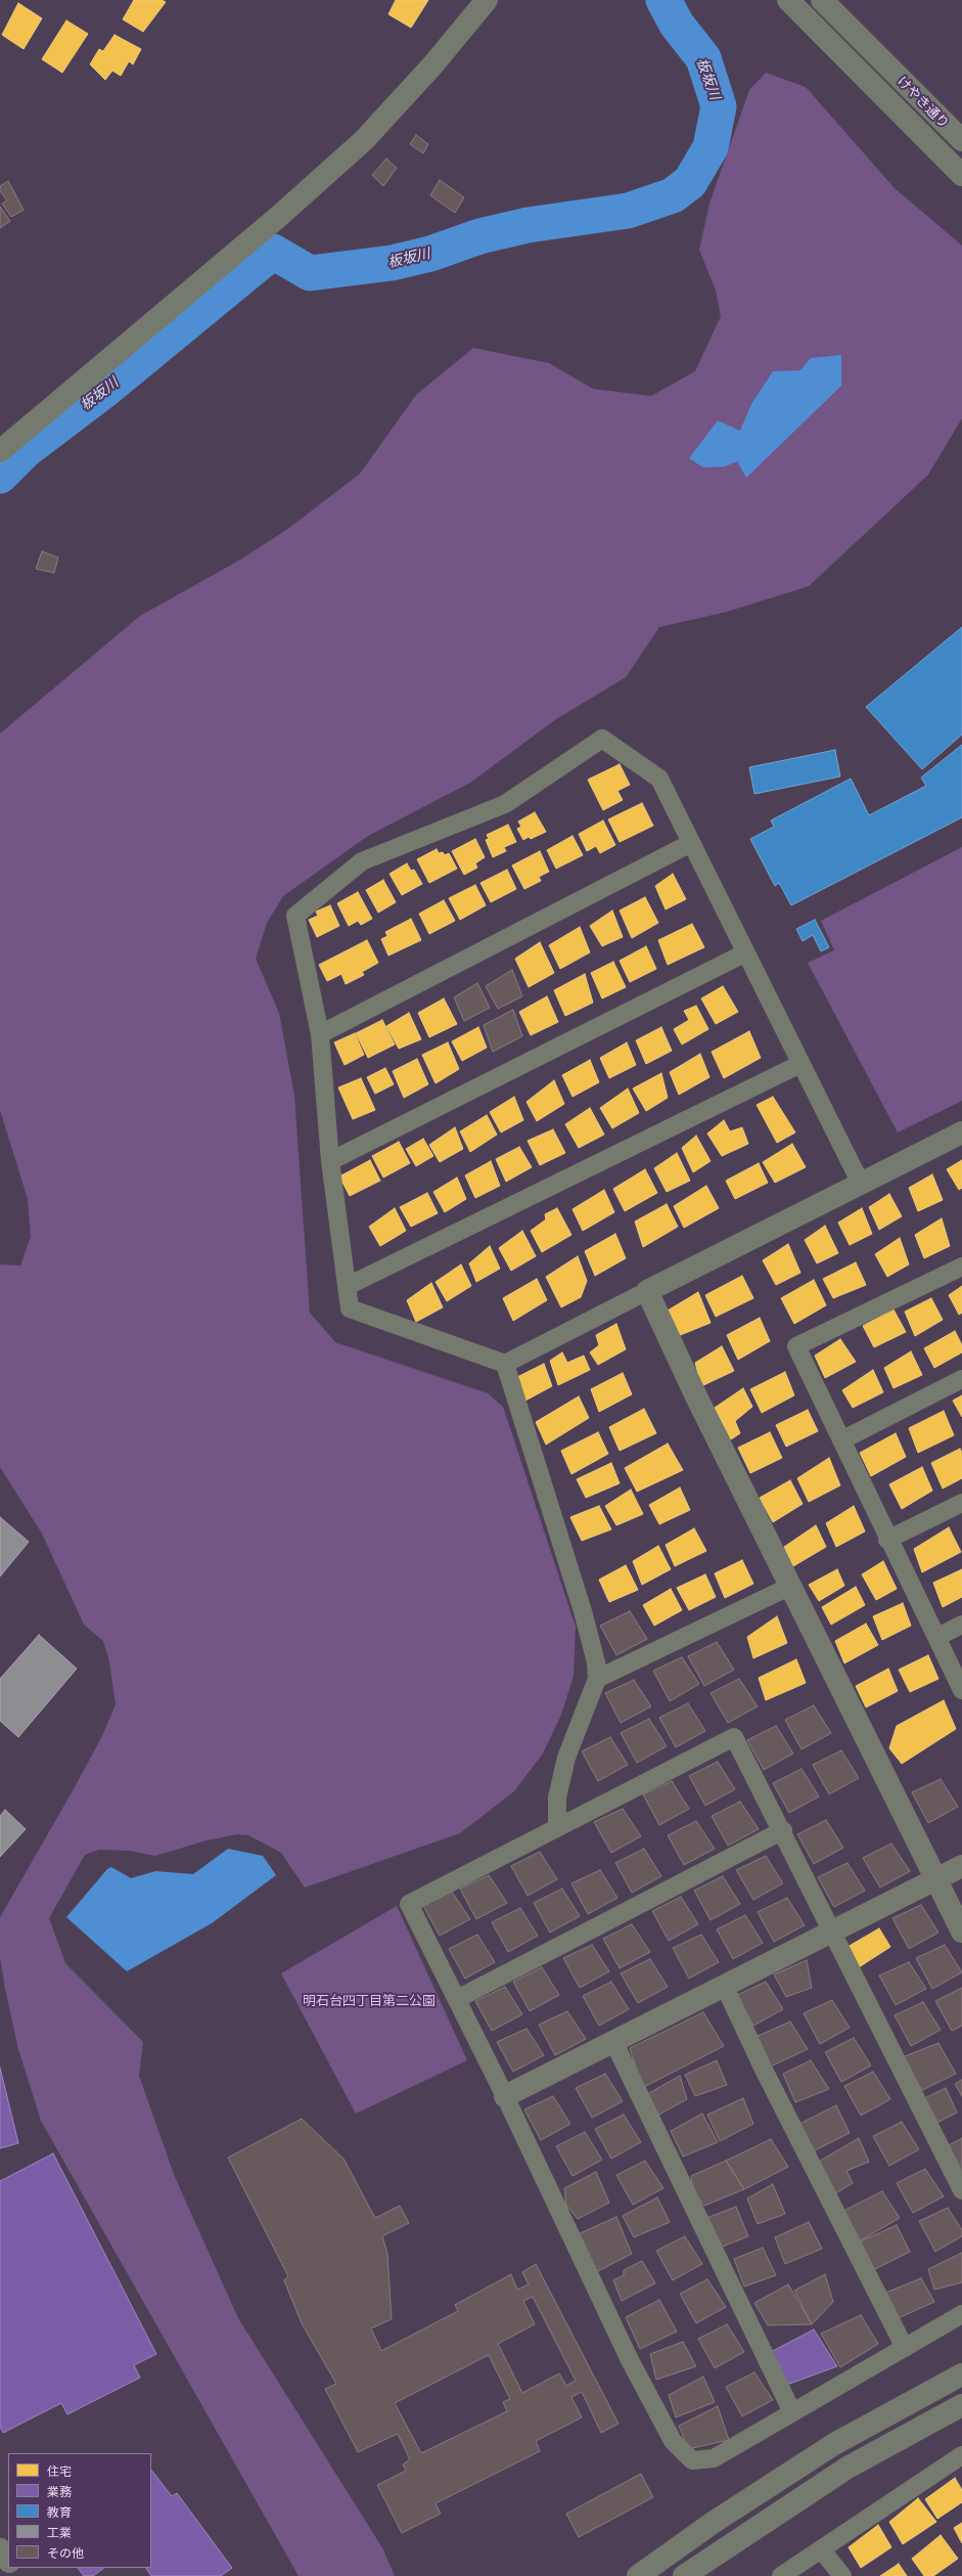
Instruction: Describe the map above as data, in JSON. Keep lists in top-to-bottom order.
{
  "streets": {
    "street": ["けやき通り"]
  },
  "water": ["板坂川"],
  "parks": ["明石台四丁目第二公園"],
  "legend": [
    "住宅",
    "業務",
    "教育",
    "工業",
    "その他"
  ]
}
